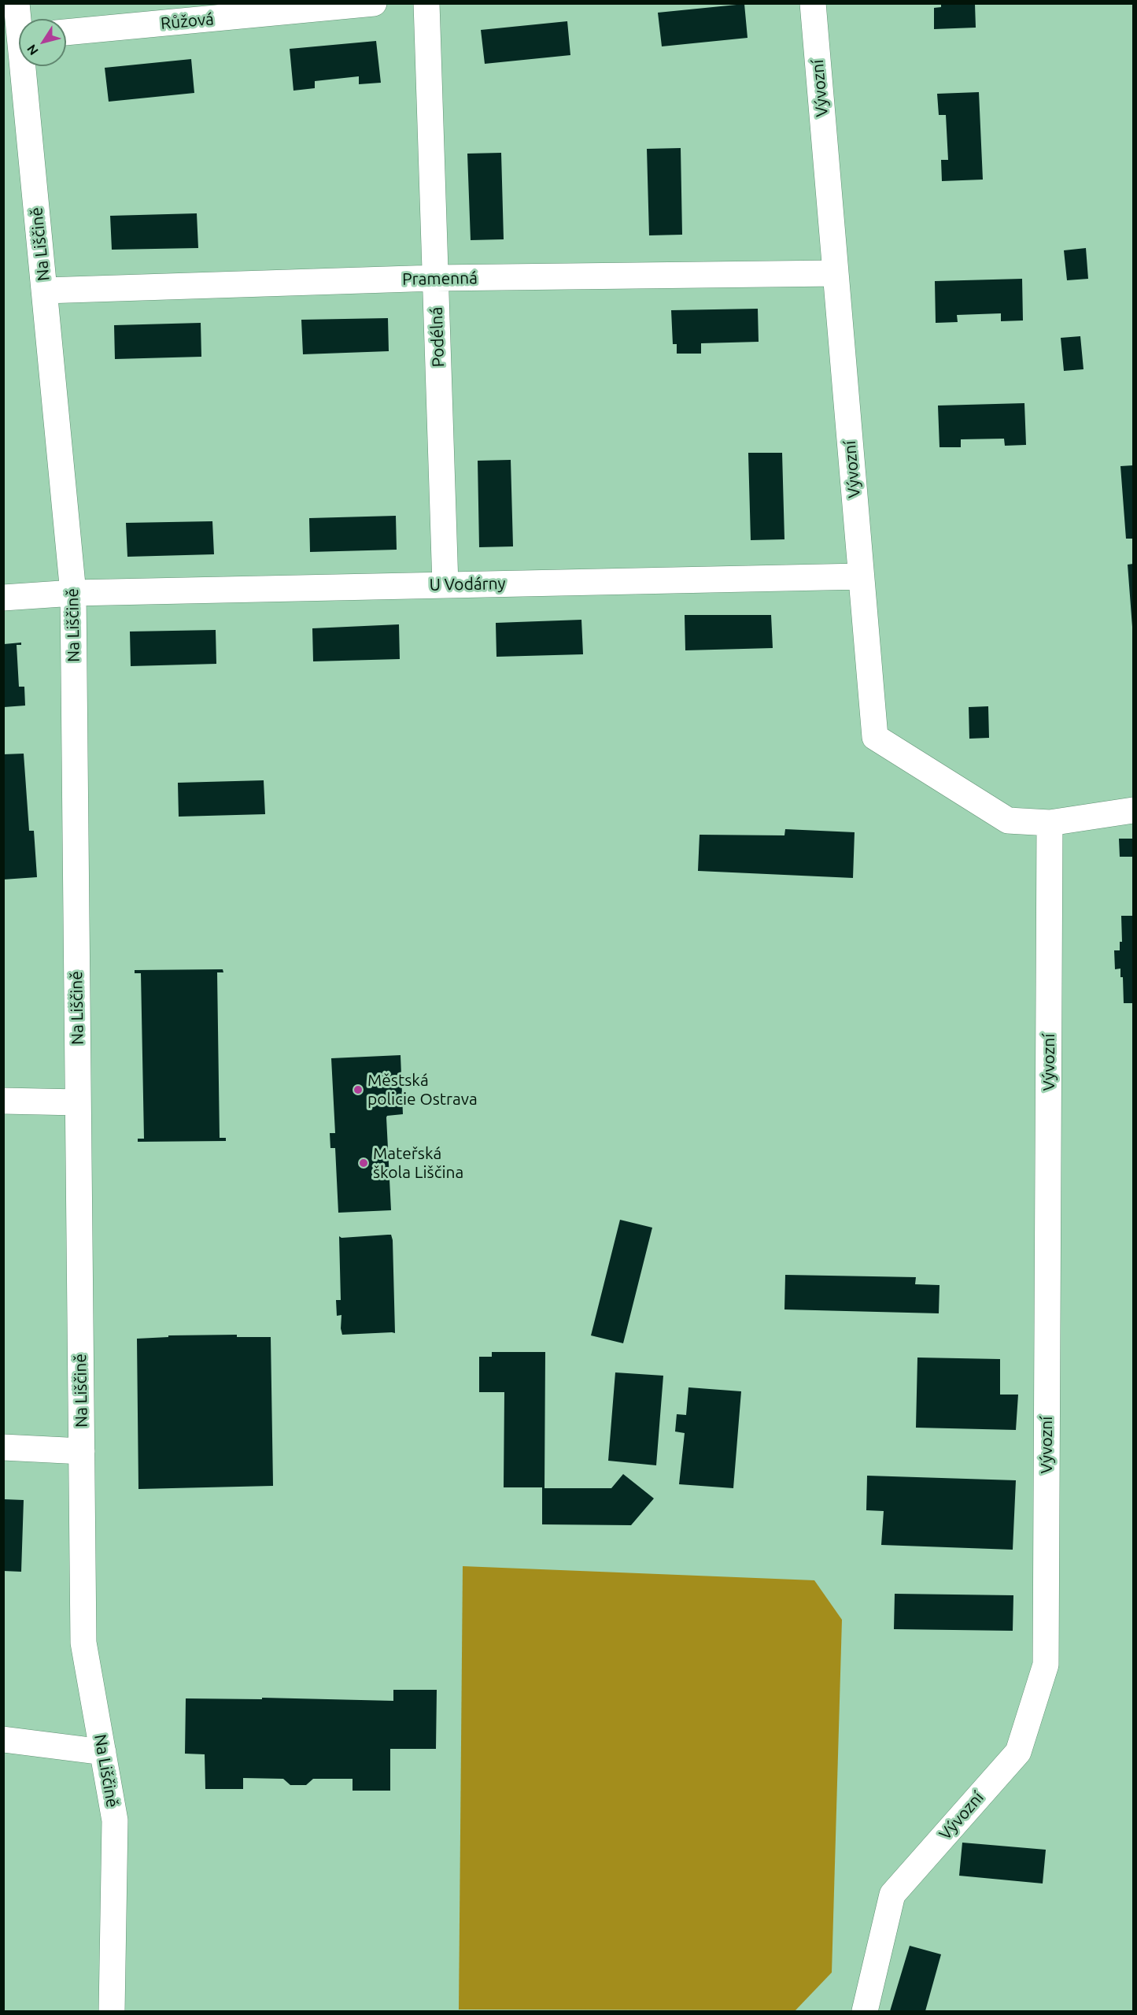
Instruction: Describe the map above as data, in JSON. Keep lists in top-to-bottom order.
{
  "streets": {
    "street": [
      "Růžová",
      "Vývozní",
      "Na Liščině",
      "Pramenná",
      "Podélná",
      "U Vodárny"
    ]
  },
  "crossings": [
    ["Vývozní", "Pramenná"],
    ["Vývozní", "U Vodárny"],
    ["Na Liščině", "Pramenná"],
    ["Na Liščině", "U Vodárny"],
    ["Pramenná", "Podélná"],
    ["Podélná", "U Vodárny"]
  ],
  "places": ["Městská policie Ostrava", "Mateřská škola Liščina"],
  "north": "bottom left"
}
